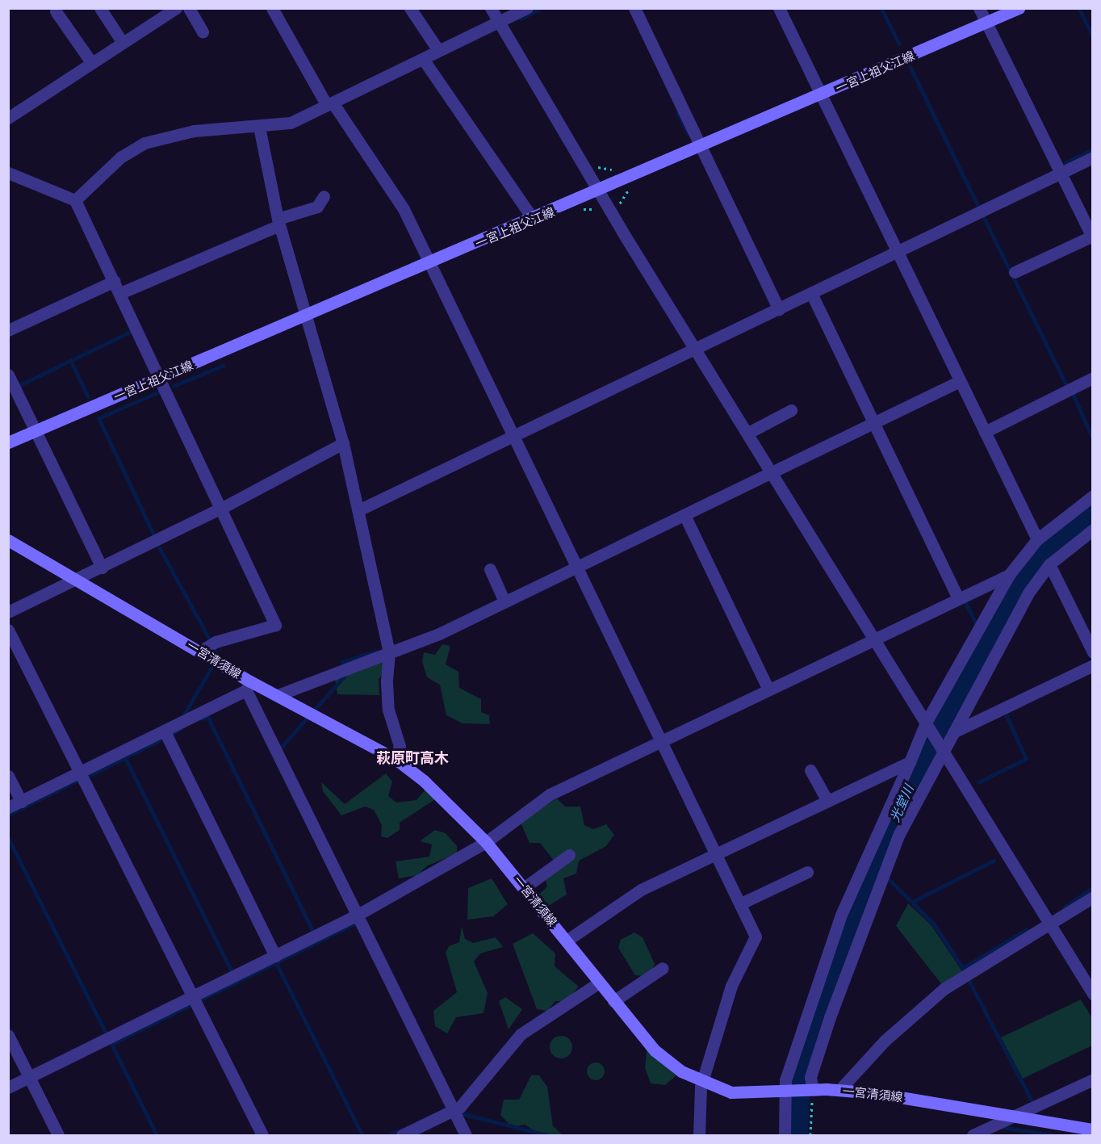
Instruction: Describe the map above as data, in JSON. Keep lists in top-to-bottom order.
{
  "streets": {
    "main road": ["一宮上祖父江線", "一宮清須線"]
  },
  "districts": ["萩原町高木"],
  "water": ["光堂川"]
}
